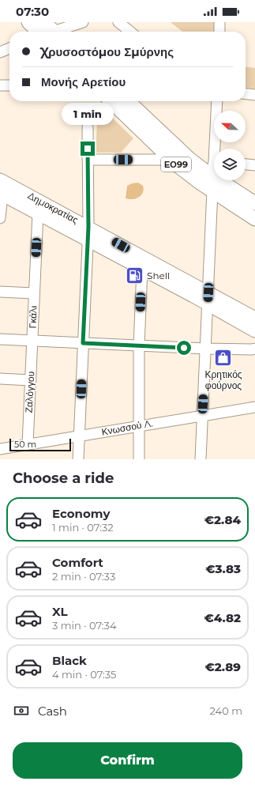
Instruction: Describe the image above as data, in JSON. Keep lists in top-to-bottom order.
{
  "streets": {
    "main road": ["ΕΟ99", "Δημοκρατίας"],
    "street": ["Γκάλι", "Ζαλόγγου", "Κνωσσού Λ."]
  },
  "crossings": [
    ["Δημοκρατίας", "Γκάλι"],
    ["Γκάλι", "Ζαλόγγου"],
    ["Ζαλόγγου", "Κνωσσού Λ."]
  ],
  "places": {
    "fuel station": ["Shell"],
    "shop": ["Κρητικός φούρνος"]
  },
  "scale_bar": "50 m",
  "north": "left",
  "page": {
    "status": "07:30",
    "banner": ["Χρυσοστόμου Σμύρνης", "Μονής Αρετίου"],
    "bubble": "1 min",
    "scale": "50 m",
    "heading": "Choose a ride",
    "list": [
      {
        "name": "Economy",
        "note": "1 min · 07:32",
        "value": "€2.84"
      },
      {
        "name": "Comfort",
        "note": "2 min · 07:33",
        "value": "€3.83"
      },
      {
        "name": "XL",
        "note": "3 min · 07:34",
        "value": "€4.82"
      },
      {
        "name": "Black",
        "note": "4 min · 07:35",
        "value": "€2.89"
      }
    ],
    "pay": ["Cash", "240 m"],
    "buttons": "Confirm"
  }
}
